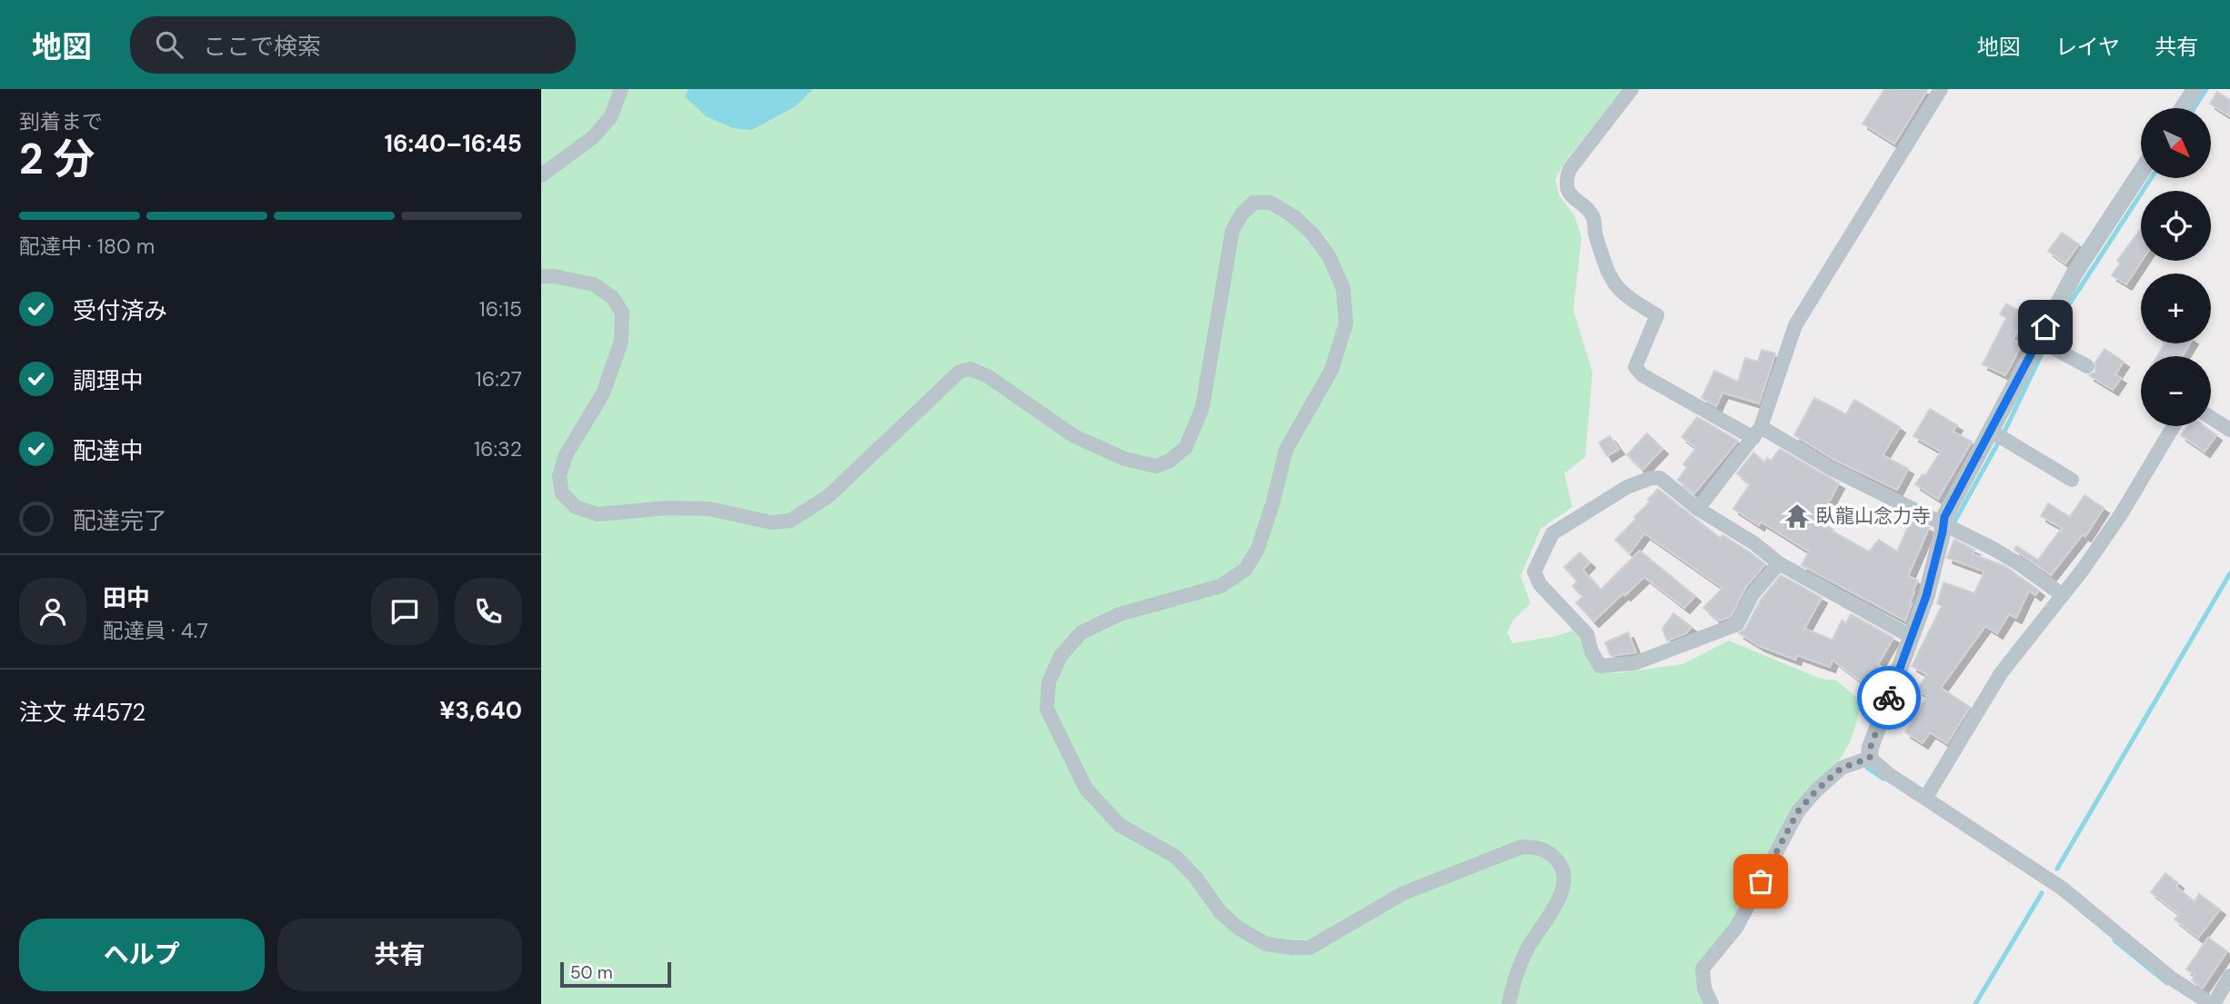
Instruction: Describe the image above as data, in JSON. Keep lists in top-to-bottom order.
{
  "places": {
    "temple": ["臥龍山念力寺"]
  },
  "scale_bar": "50 m",
  "north": "bottom right",
  "page": {
    "header": "地図",
    "search": "ここで検索",
    "nav": ["地図", "レイヤ", "共有"],
    "heading": ["2 分", "到着まで", "16:40–16:45"],
    "panel": [
      "田中",
      "配達員 · 4.7",
      "注文 #4572",
      "¥3,640"
    ],
    "map_buttons": ["+", "−"],
    "bar": "配達中 · 180 m",
    "list": [
      ["受付済み", "16:15"],
      ["調理中", "16:27"],
      ["配達中", "16:32"],
      "配達完了"
    ],
    "buttons": ["ヘルプ", "共有"],
    "scale": "50 m"
  }
}
